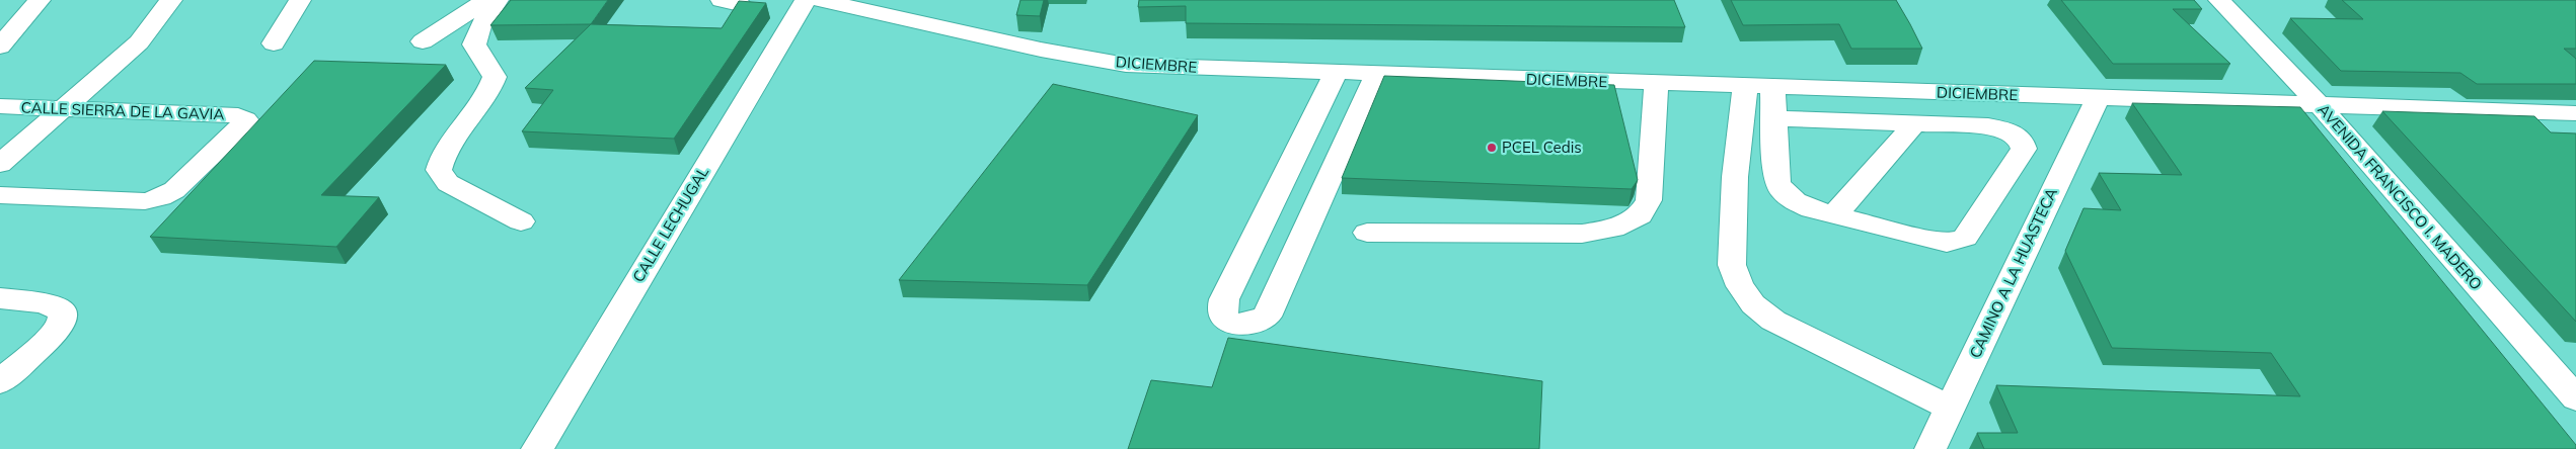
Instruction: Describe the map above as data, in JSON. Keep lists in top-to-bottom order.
{
  "streets": {
    "street": [
      "DICIEMBRE",
      "CALLE SIERRA DE LA GAVIA",
      "AVENIDA FRANCISCO I. MADERO",
      "CALLE LECHUGAL",
      "CAMINO A LA HUASTECA"
    ]
  },
  "crossings": [
    ["DICIEMBRE", "AVENIDA FRANCISCO I. MADERO"],
    ["DICIEMBRE", "CAMINO A LA HUASTECA"]
  ],
  "places": ["PCEL Cedis"]
}
